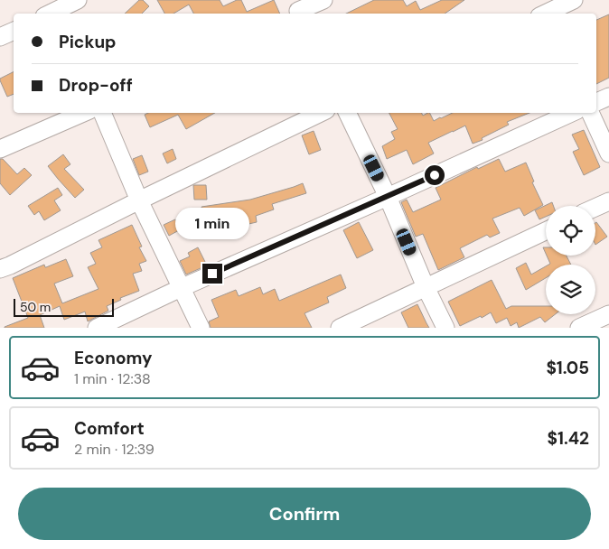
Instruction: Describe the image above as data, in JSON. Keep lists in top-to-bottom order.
{
  "scale_bar": "50 m",
  "page": {
    "banner": ["Pickup", "Drop-off"],
    "bubble": "1 min",
    "scale": "50 m",
    "list": [
      {
        "name": "Economy",
        "note": "1 min · 12:38",
        "value": "$1.05"
      },
      {
        "name": "Comfort",
        "note": "2 min · 12:39",
        "value": "$1.42"
      }
    ],
    "buttons": "Confirm"
  }
}
